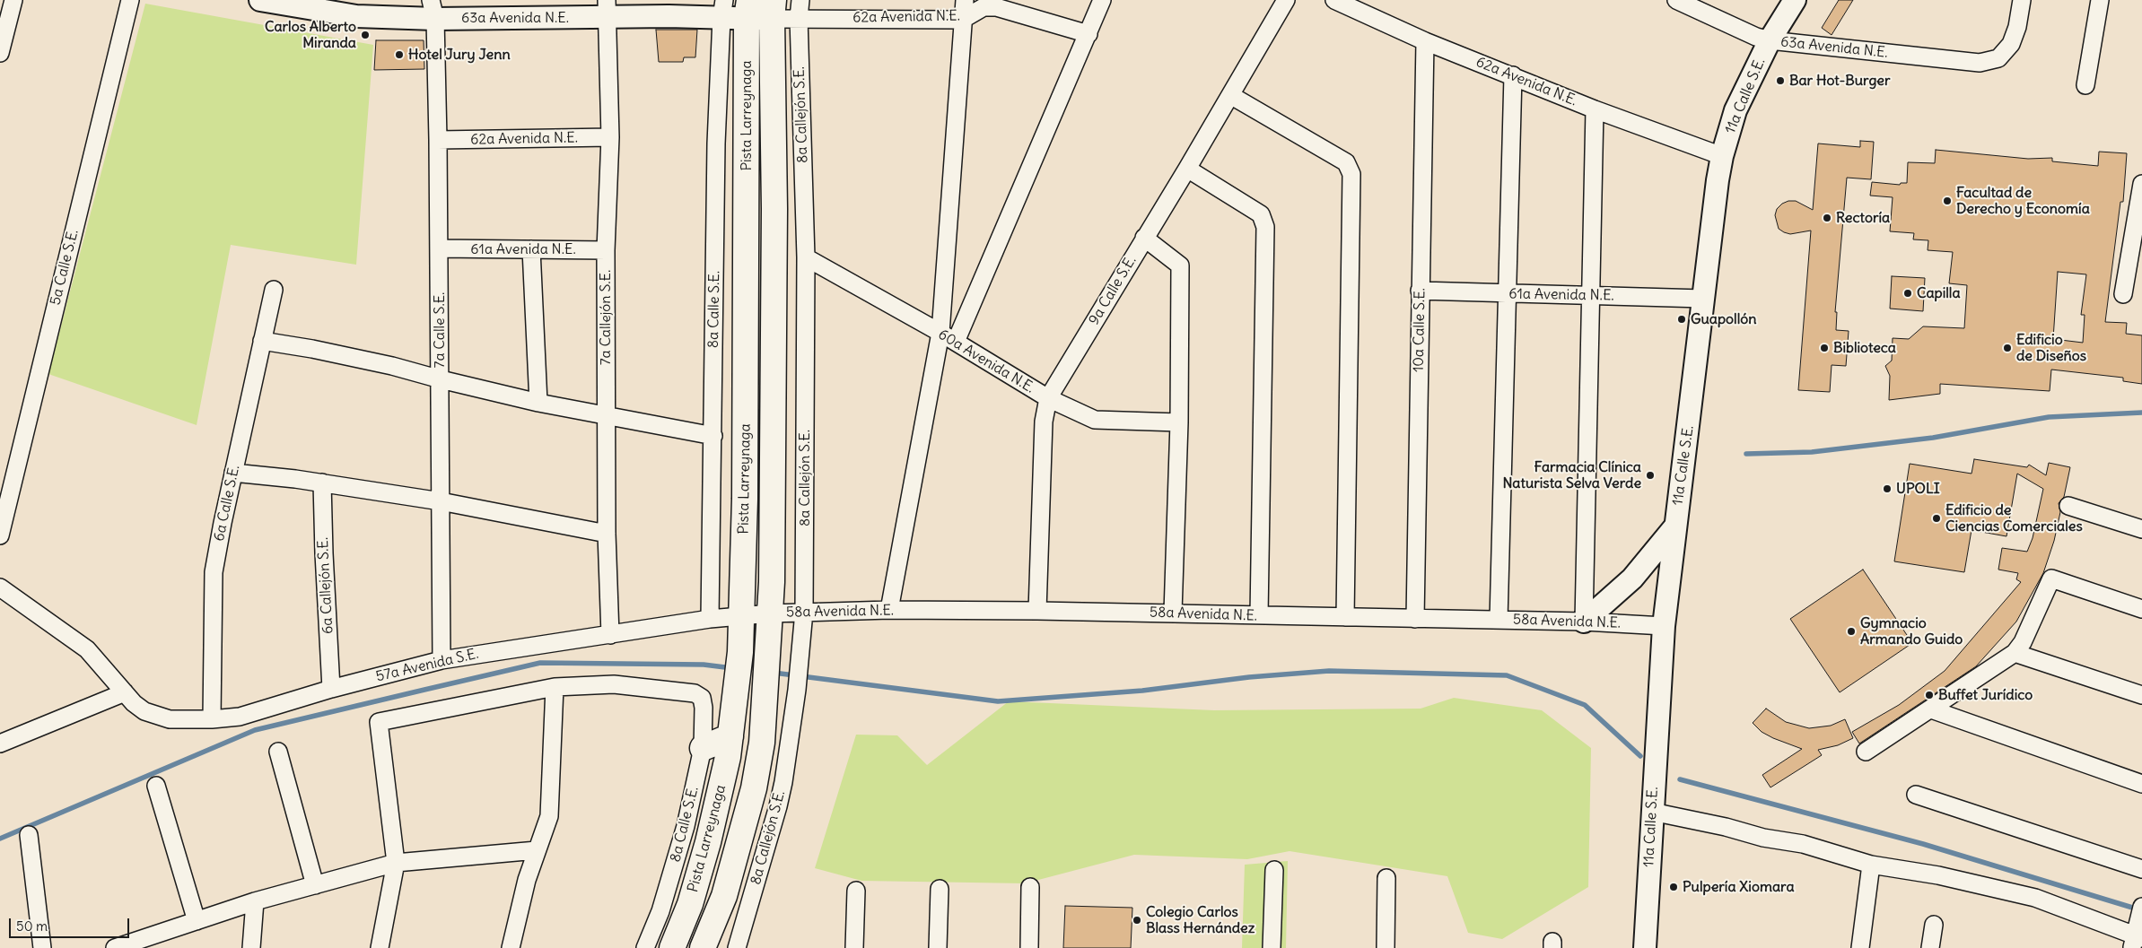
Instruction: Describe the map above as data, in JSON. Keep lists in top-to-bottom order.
{
  "streets": {
    "main road": ["Pista Larreynaga"],
    "street": [
      "62a Avenida N.E.",
      "63a Avenida N.E.",
      "11a Calle S.E.",
      "8a Callejón S.E.",
      "61a Avenida N.E.",
      "5a Calle S.E.",
      "9a Calle S.E.",
      "8a Calle S.E.",
      "7a Callejón S.E.",
      "7a Calle S.E.",
      "10a Calle S.E.",
      "60a Avenida N.E.",
      "6a Calle S.E.",
      "6a Callejón S.E.",
      "58a Avenida N.E.",
      "57a Avenida S.E."
    ]
  },
  "crossings": [
    ["62a Avenida N.E.", "63a Avenida N.E."],
    ["62a Avenida N.E.", "11a Calle S.E."],
    ["62a Avenida N.E.", "8a Callejón S.E."],
    ["62a Avenida N.E.", "Pista Larreynaga"],
    ["62a Avenida N.E.", "7a Callejón S.E."],
    ["62a Avenida N.E.", "7a Calle S.E."],
    ["62a Avenida N.E.", "10a Calle S.E."],
    ["63a Avenida N.E.", "11a Calle S.E."],
    ["63a Avenida N.E.", "Pista Larreynaga"],
    ["63a Avenida N.E.", "8a Calle S.E."],
    ["63a Avenida N.E.", "7a Callejón S.E."],
    ["63a Avenida N.E.", "7a Calle S.E."],
    ["11a Calle S.E.", "61a Avenida N.E."],
    ["11a Calle S.E.", "58a Avenida N.E."],
    ["8a Callejón S.E.", "60a Avenida N.E."],
    ["8a Callejón S.E.", "58a Avenida N.E."],
    ["Pista Larreynaga", "58a Avenida N.E."],
    ["Pista Larreynaga", "57a Avenida S.E."],
    ["61a Avenida N.E.", "7a Callejón S.E."],
    ["61a Avenida N.E.", "7a Calle S.E."],
    ["61a Avenida N.E.", "10a Calle S.E."],
    ["9a Calle S.E.", "60a Avenida N.E."],
    ["9a Calle S.E.", "58a Avenida N.E."],
    ["8a Calle S.E.", "57a Avenida S.E."],
    ["7a Callejón S.E.", "57a Avenida S.E."],
    ["7a Calle S.E.", "57a Avenida S.E."],
    ["10a Calle S.E.", "58a Avenida N.E."],
    ["6a Calle S.E.", "57a Avenida S.E."],
    ["6a Callejón S.E.", "57a Avenida S.E."],
    ["58a Avenida N.E.", "57a Avenida S.E."]
  ],
  "places": [
    "Carlos Alberto Miranda",
    "Hotel Jury Jenn",
    "Bar Hot-Burger",
    "Facultad de Derecho y Economía",
    "Rectoría",
    "Capilla",
    "Guapollón",
    "Biblioteca",
    "Edificio de Diseños",
    "Farmacia Clínica Naturista Selva Verde",
    "UPOLI",
    "Edificio de Ciencias Comerciales",
    "Gymnacio Armando Guido",
    "Buffet Jurídico",
    "Pulpería Xiomara",
    "Colegio Carlos Blass Hernández"
  ],
  "scale_bar": "50 m"
}
